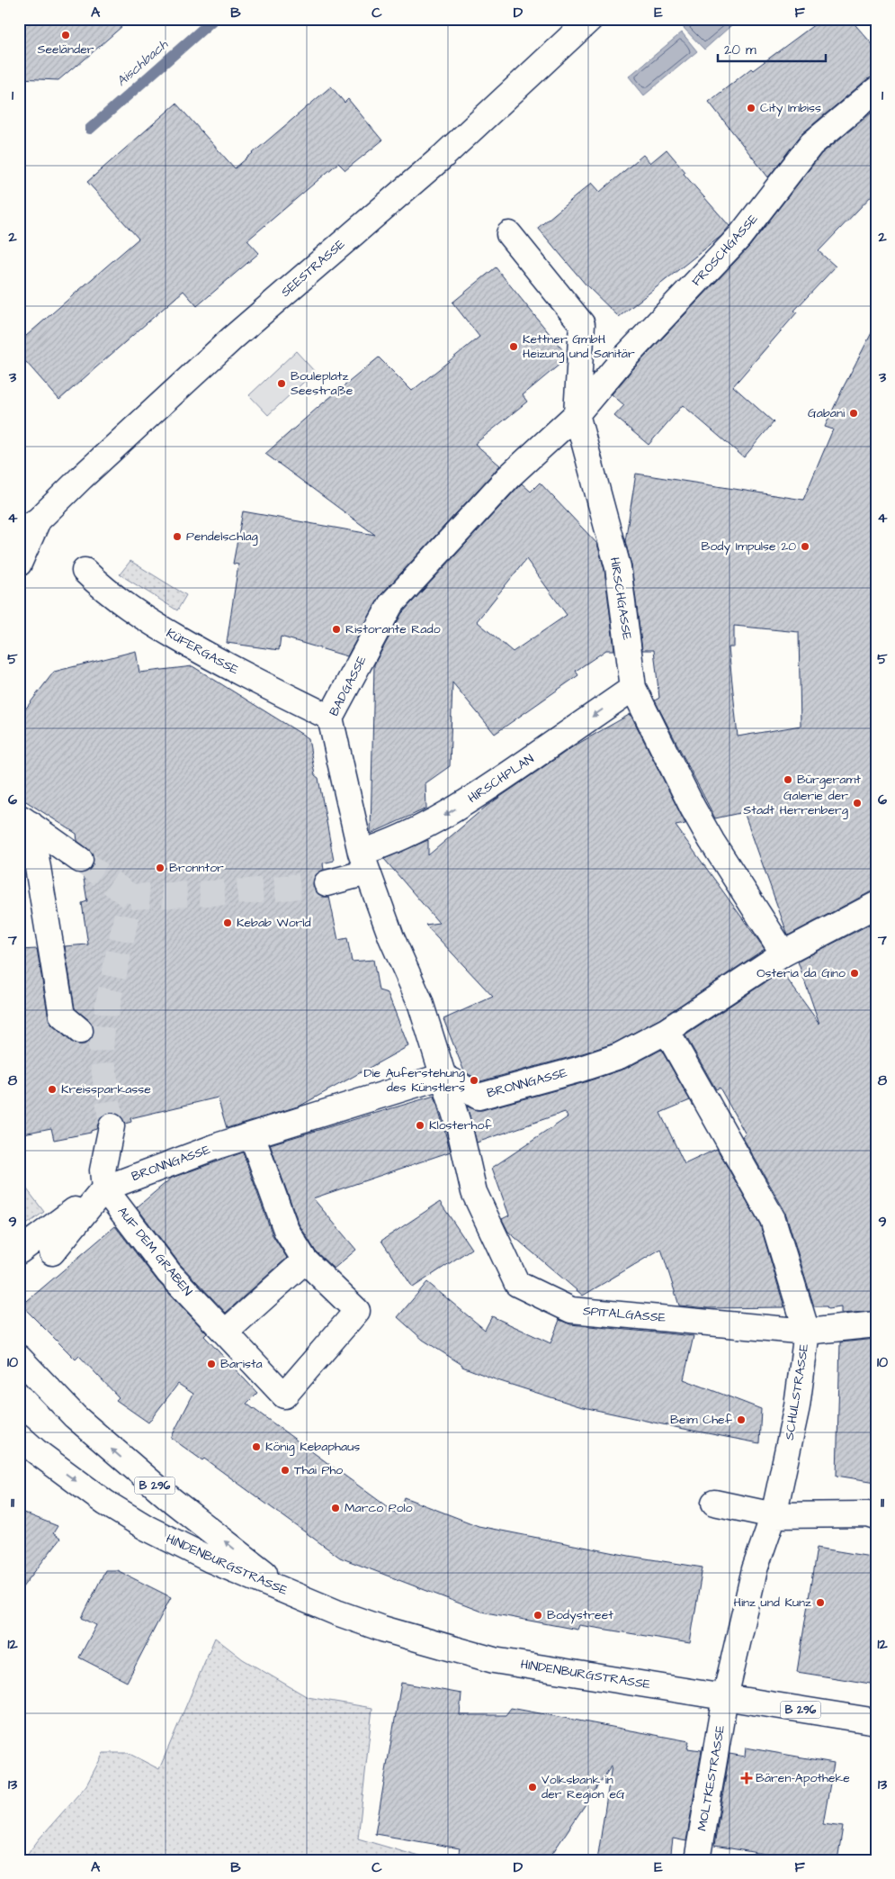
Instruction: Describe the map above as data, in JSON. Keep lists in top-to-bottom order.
{
  "streets": {
    "street": [
      "FROSCHGASSE",
      "SEESTRASSE",
      "HIRSCHGASSE",
      "KÜFERGASSE",
      "BADGASSE",
      "HIRSCHPLAN",
      "BRONNGASSE",
      "AUF DEM GRABEN",
      "SPITALGASSE",
      "SCHULSTRASSE",
      "B 296",
      "HINDENBURGSTRASSE",
      "MOLTKESTRASSE"
    ]
  },
  "crossings": [
    ["FROSCHGASSE", "HIRSCHGASSE"],
    ["FROSCHGASSE", "BADGASSE"],
    ["HIRSCHGASSE", "BADGASSE"],
    ["HIRSCHGASSE", "HIRSCHPLAN"],
    ["HIRSCHGASSE", "BRONNGASSE"],
    ["KÜFERGASSE", "BADGASSE"],
    ["BADGASSE", "HIRSCHPLAN"],
    ["BADGASSE", "BRONNGASSE"],
    ["BADGASSE", "SPITALGASSE"],
    ["BRONNGASSE", "AUF DEM GRABEN"],
    ["BRONNGASSE", "SPITALGASSE"],
    ["BRONNGASSE", "SCHULSTRASSE"],
    ["SPITALGASSE", "SCHULSTRASSE"],
    ["SCHULSTRASSE", "HINDENBURGSTRASSE"],
    ["SCHULSTRASSE", "MOLTKESTRASSE"],
    ["HINDENBURGSTRASSE", "MOLTKESTRASSE"]
  ],
  "one_way": ["HIRSCHPLAN"],
  "water": ["Aischbach"],
  "places": {
    "other": [
      "Seeländer",
      "City Imbiss",
      "Kettner GmbH Heizung und Sanitär",
      "Bouleplatz Seestraße",
      "Gabani",
      "Pendelschlag",
      "Body Impulse 20",
      "Ristorante Rado",
      "Bürgeramt",
      "Galerie der Stadt Herrenberg",
      "Bronntor",
      "Kebab World",
      "Osteria da Gino",
      "Die Auferstehung des Künstlers",
      "Kreissparkasse",
      "Klosterhof",
      "Barista",
      "Beim Chef",
      "König Kebaphaus",
      "Thai Pho",
      "Marco Polo",
      "Hinz und Kunz",
      "Bodystreet",
      "Volksbank in der Region eG"
    ],
    "health": ["Bären-Apotheke"]
  },
  "scale_bar": "20 m",
  "grid": {
    "columns": [
      "A",
      "B",
      "C",
      "D",
      "E",
      "F"
    ],
    "rows": [
      "1",
      "2",
      "3",
      "4",
      "5",
      "6",
      "7",
      "8",
      "9",
      "10",
      "11",
      "12",
      "13"
    ]
  }
}
